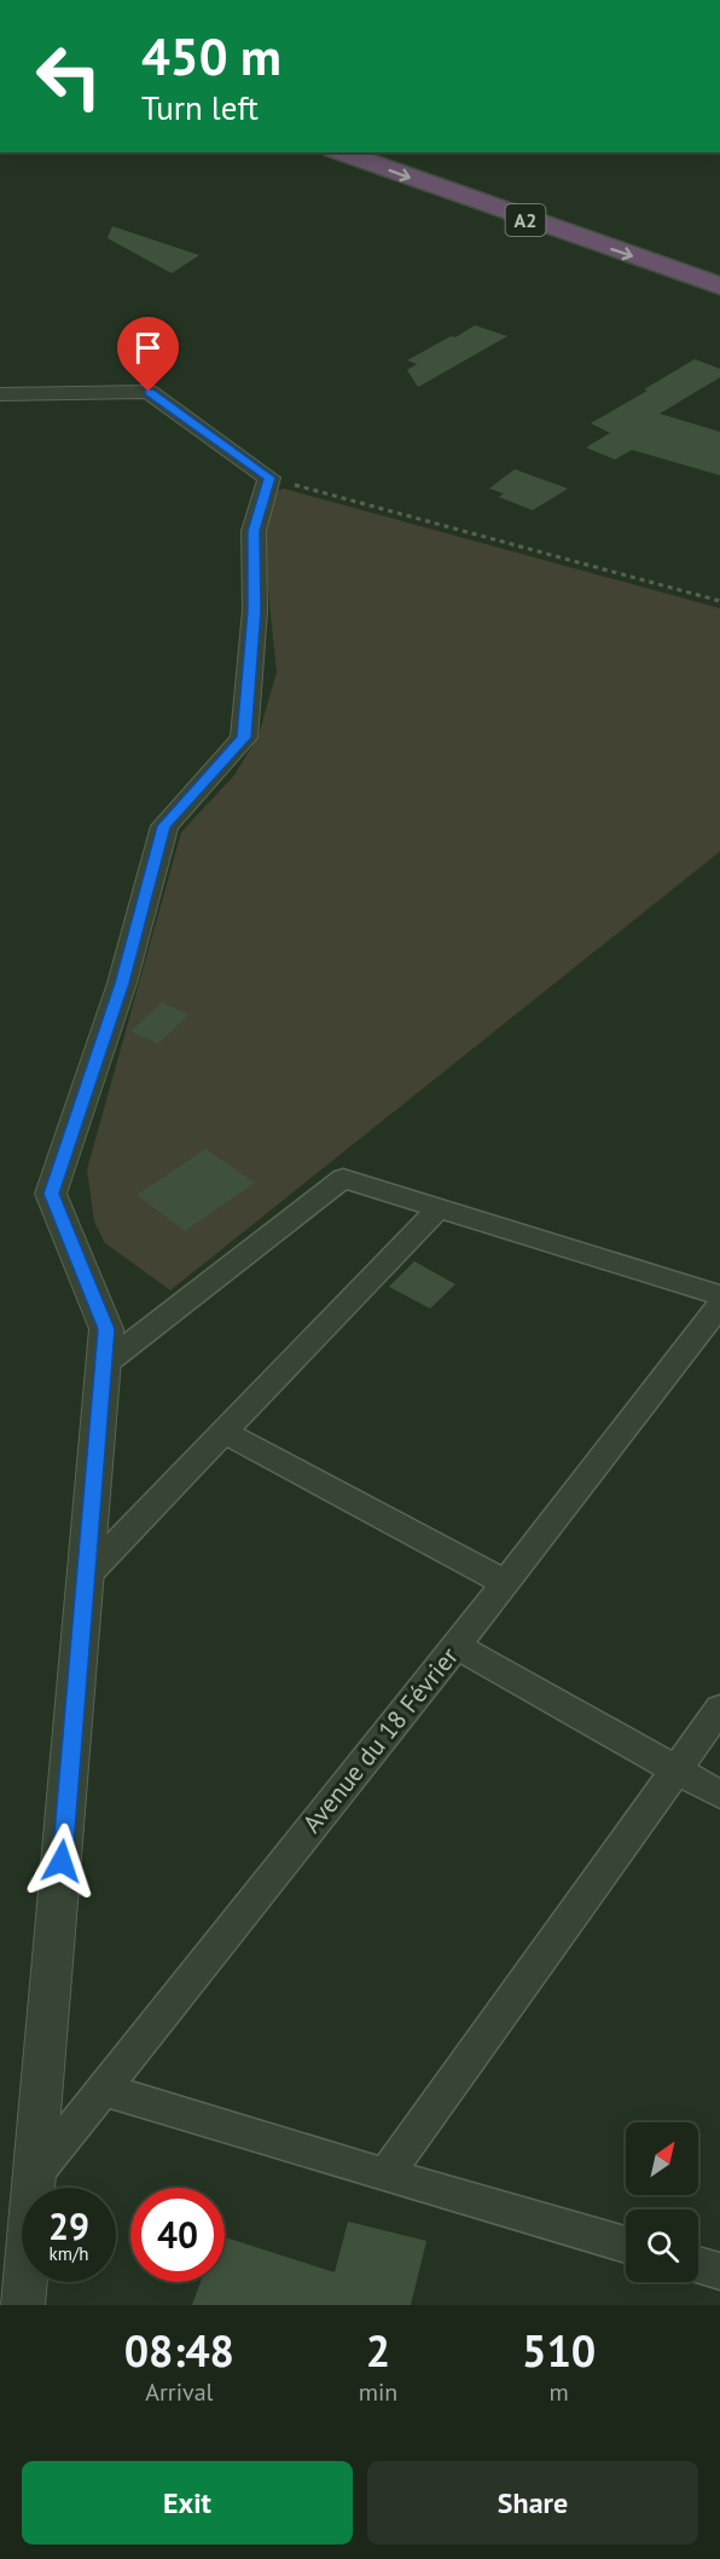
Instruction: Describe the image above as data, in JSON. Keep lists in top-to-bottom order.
{
  "streets": {
    "highway": ["A2"],
    "street": ["Avenue du 18 Février"]
  },
  "north": "top right",
  "page": {
    "turn": ["450 m", "Turn left"],
    "speed": "29 km/h",
    "limit": "40",
    "eta": [
      "08:48",
      "Arrival",
      "2",
      "min",
      "510",
      "m"
    ],
    "buttons": ["Exit", "Share"]
  }
}
